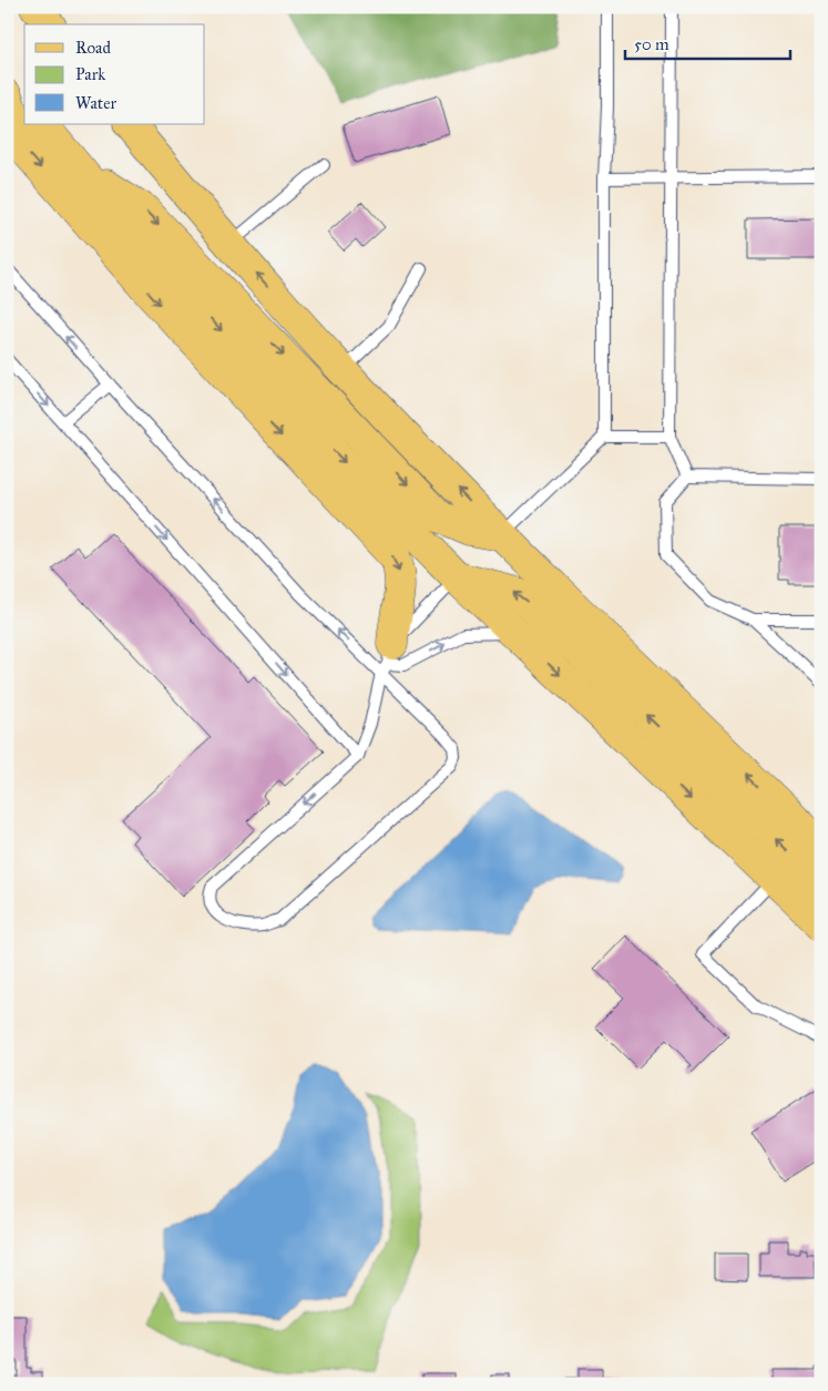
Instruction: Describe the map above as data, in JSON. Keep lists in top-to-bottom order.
{
  "legend": ["Road", "Park", "Water"],
  "scale_bar": "50 m"
}
